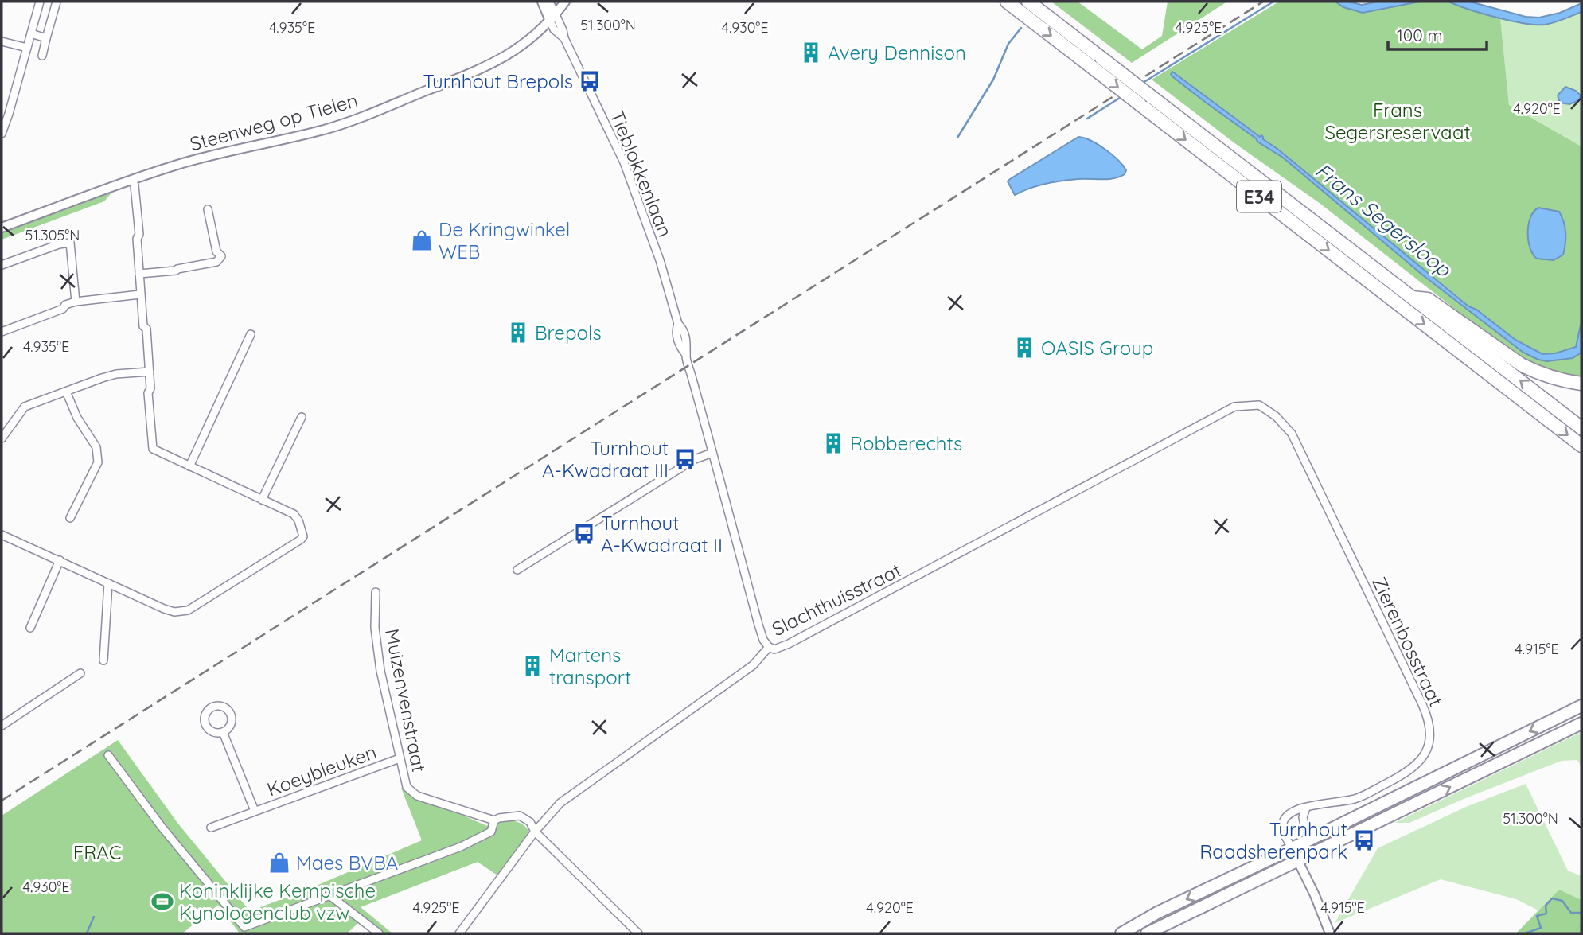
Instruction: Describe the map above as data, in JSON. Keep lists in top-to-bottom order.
{
  "streets": {
    "highway": ["E34"],
    "street": [
      "Steenweg op Tielen",
      "Tieblokkenlaan",
      "Slachthuisstraat",
      "Zierenbosstraat",
      "Muizenvenstraat",
      "Koeybleuken"
    ]
  },
  "crossings": [
    ["Steenweg op Tielen", "Tieblokkenlaan"],
    ["Tieblokkenlaan", "Slachthuisstraat"],
    ["Slachthuisstraat", "Zierenbosstraat"],
    ["Slachthuisstraat", "Muizenvenstraat"],
    ["Muizenvenstraat", "Koeybleuken"]
  ],
  "water": ["Frans Segersloop"],
  "parks": ["Frans Segersreservaat", "FRAC"],
  "places": {
    "building": [
      "Avery Dennison",
      "Brepols",
      "OASIS Group",
      "Robberechts",
      "Martens transport"
    ],
    "bus stop": [
      "Turnhout Brepols",
      "Turnhout A-Kwadraat III",
      "Turnhout A-Kwadraat II",
      "Turnhout Raadsherenpark"
    ],
    "shop": ["De Kringwinkel WEB", "Maes BVBA"],
    "sports": ["Koninklijke Kempische Kynologenclub vzw"]
  },
  "scale_bar": "100 m",
  "coordinates": [
    "51.300°N",
    "4.935°E",
    "4.930°E",
    "4.925°E",
    "4.920°E",
    "51.305°N",
    "4.915°E"
  ]
}
